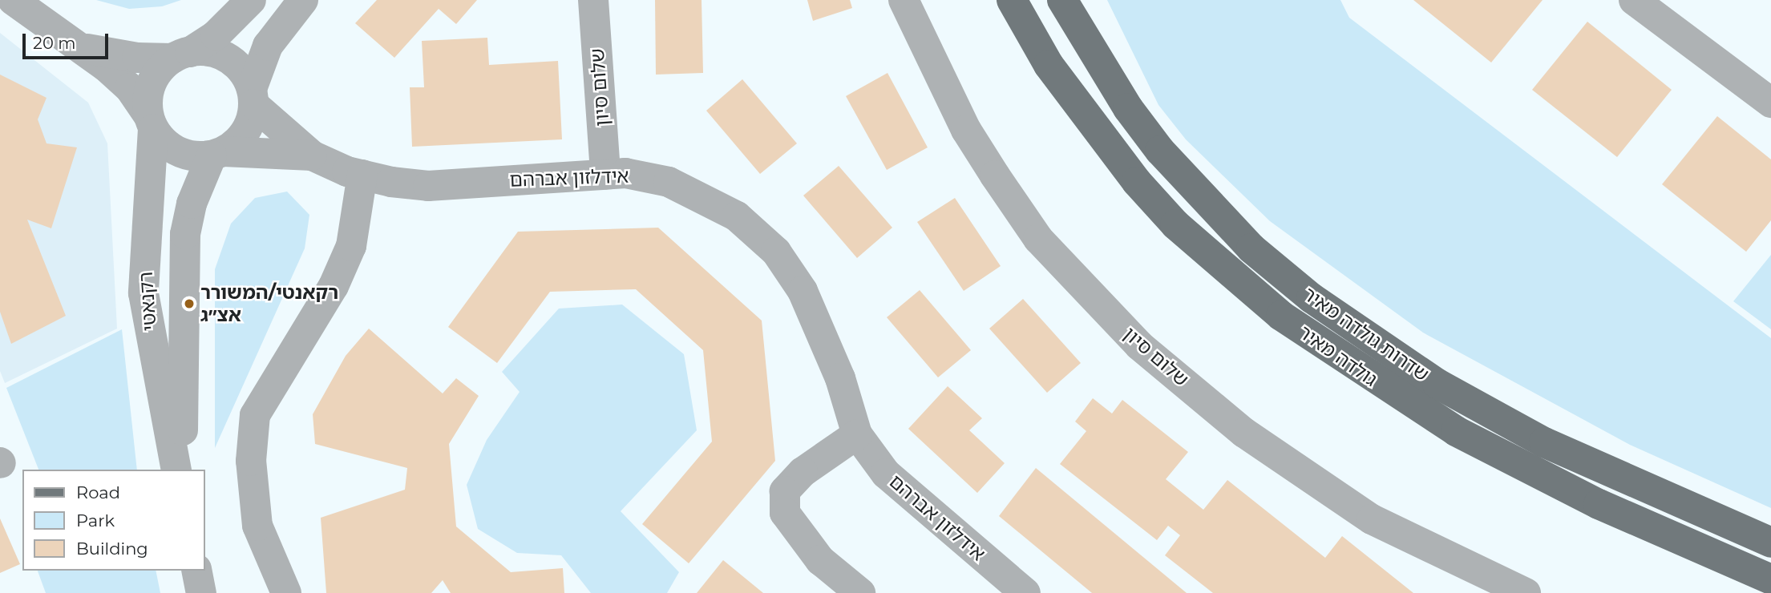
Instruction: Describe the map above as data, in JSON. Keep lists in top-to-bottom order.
{
  "streets": {
    "main road": ["שדרות גולדה מאיר", "גולדה מאיר"],
    "street": ["שלום סיון", "אידלזון אברהם", "רקנאטי"]
  },
  "crossings": [
    ["שלום סיון", "אידלזון אברהם"]
  ],
  "places": ["רקאנטי/המשורר אצ״ג"],
  "legend": ["Road", "Park", "Building"],
  "scale_bar": "20 m"
}
